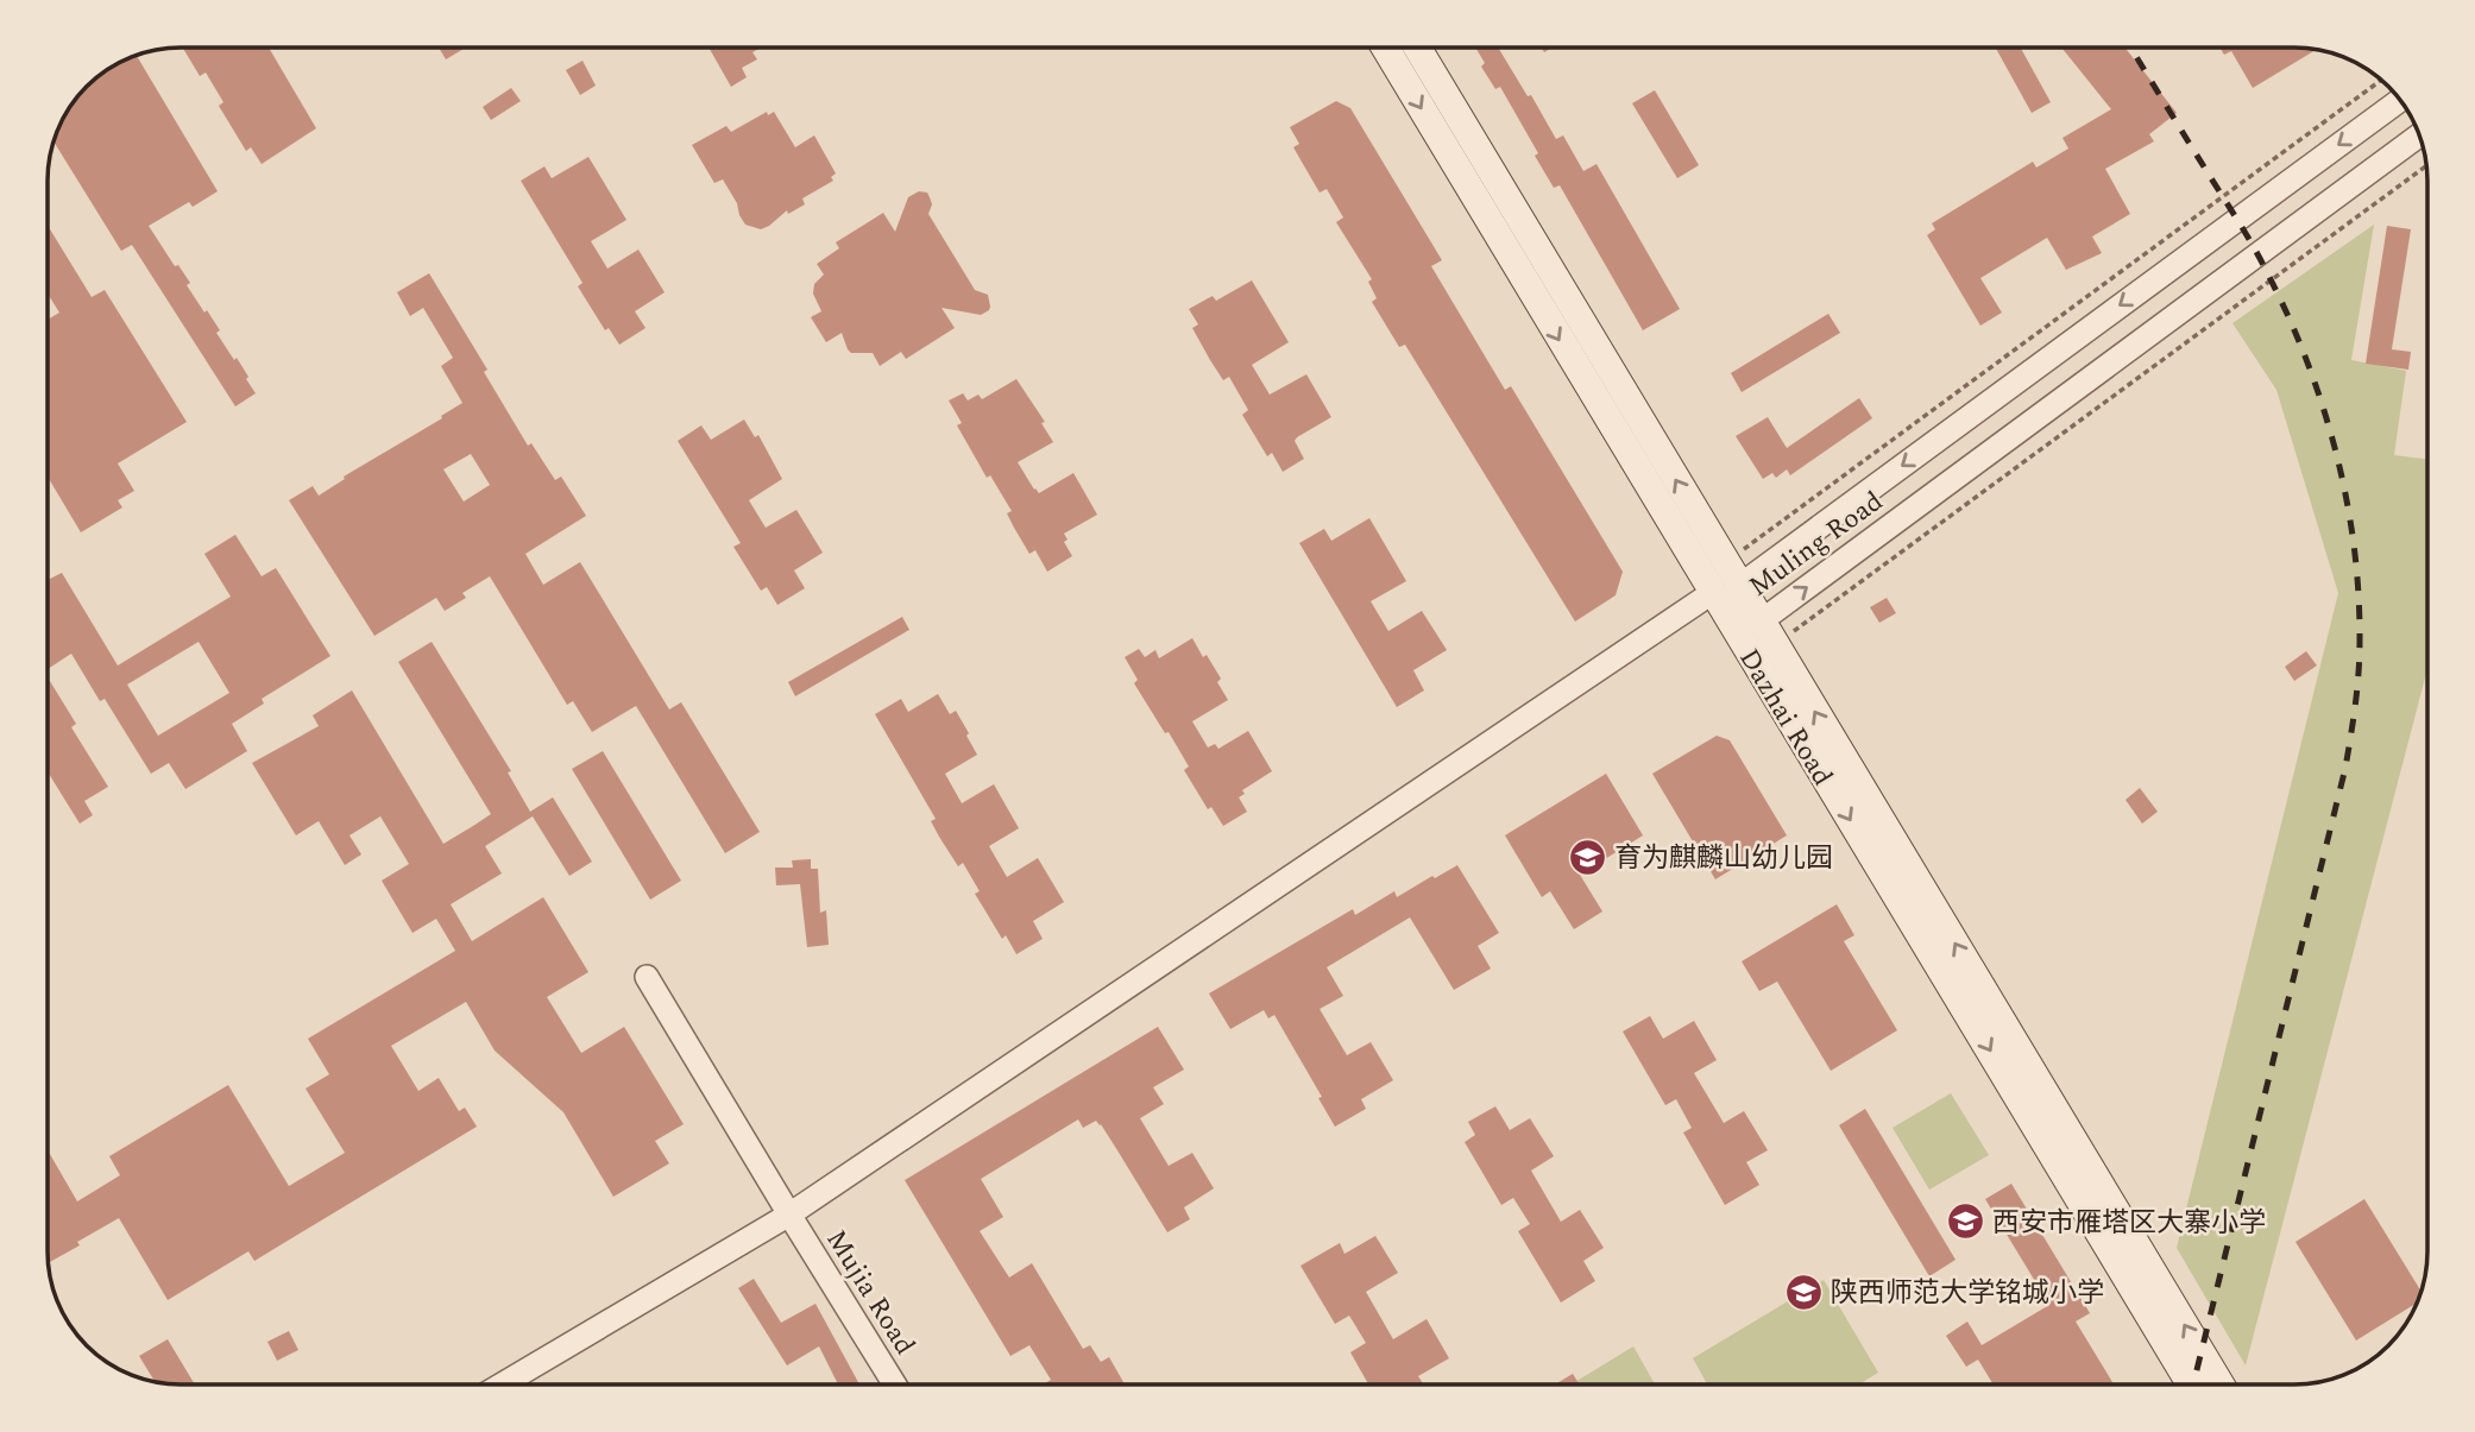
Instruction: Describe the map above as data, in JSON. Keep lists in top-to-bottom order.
{
  "streets": {
    "main road": ["Dazhai Road"],
    "street": ["Muling Road", "Mujia Road"]
  },
  "crossings": [
    ["Muling Road", "Dazhai Road"]
  ],
  "places": {
    "school or university": ["育为麒麟山幼儿园", "西安市雁塔区大寨小学", "陕西师范大学铭城小学"]
  }
}
